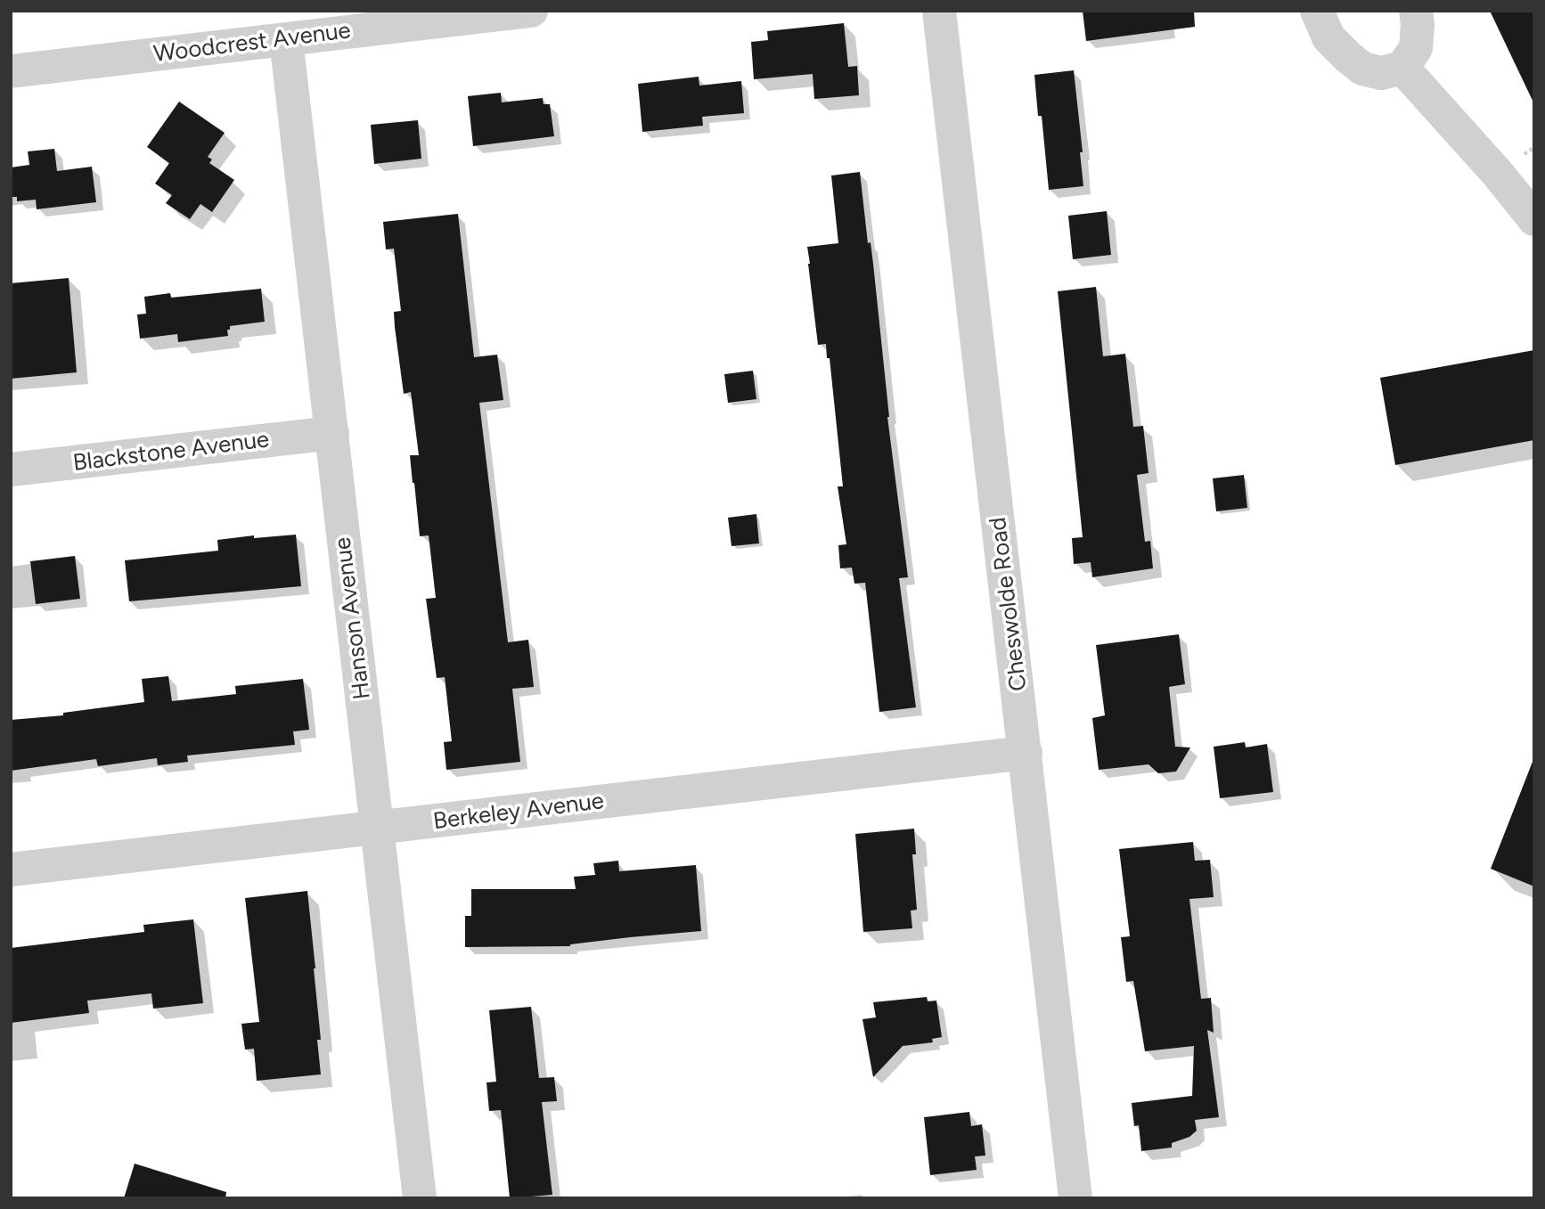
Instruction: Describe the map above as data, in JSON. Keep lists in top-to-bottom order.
{
  "streets": {
    "street": [
      "Woodcrest Avenue",
      "Blackstone Avenue",
      "Cheswolde Road",
      "Hanson Avenue",
      "Berkeley Avenue"
    ]
  },
  "crossings": [
    ["Woodcrest Avenue", "Hanson Avenue"],
    ["Blackstone Avenue", "Hanson Avenue"],
    ["Cheswolde Road", "Berkeley Avenue"],
    ["Hanson Avenue", "Berkeley Avenue"]
  ]
}
